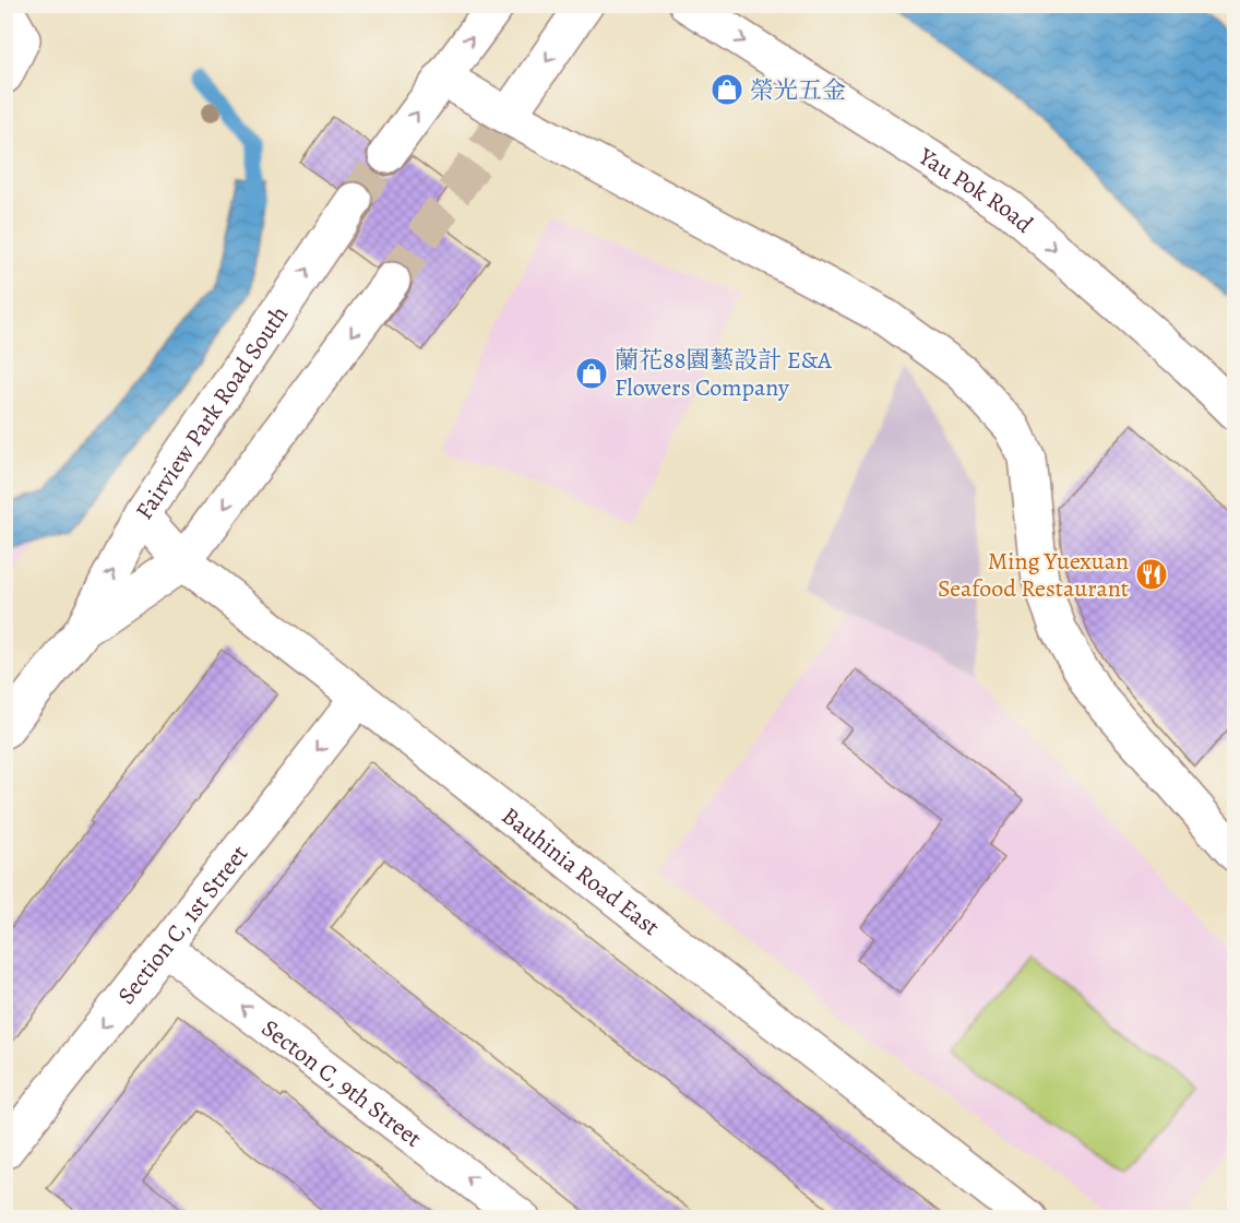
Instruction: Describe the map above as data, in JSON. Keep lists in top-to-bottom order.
{
  "streets": {
    "street": [
      "Yau Pok Road",
      "Fairview Park Road South",
      "Bauhinia Road East",
      "Section C, 1st Street",
      "Secton C, 9th Street"
    ]
  },
  "crossings": [
    ["Fairview Park Road South", "Bauhinia Road East"],
    ["Bauhinia Road East", "Section C, 1st Street"],
    ["Section C, 1st Street", "Secton C, 9th Street"]
  ],
  "one_way": ["Section C, 1st Street", "Secton C, 9th Street"],
  "places": {
    "shop": ["榮光五金", "蘭花88園藝設計 E&A Flowers Company"],
    "restaurant": ["Ming Yuexuan Seafood Restaurant"]
  }
}
